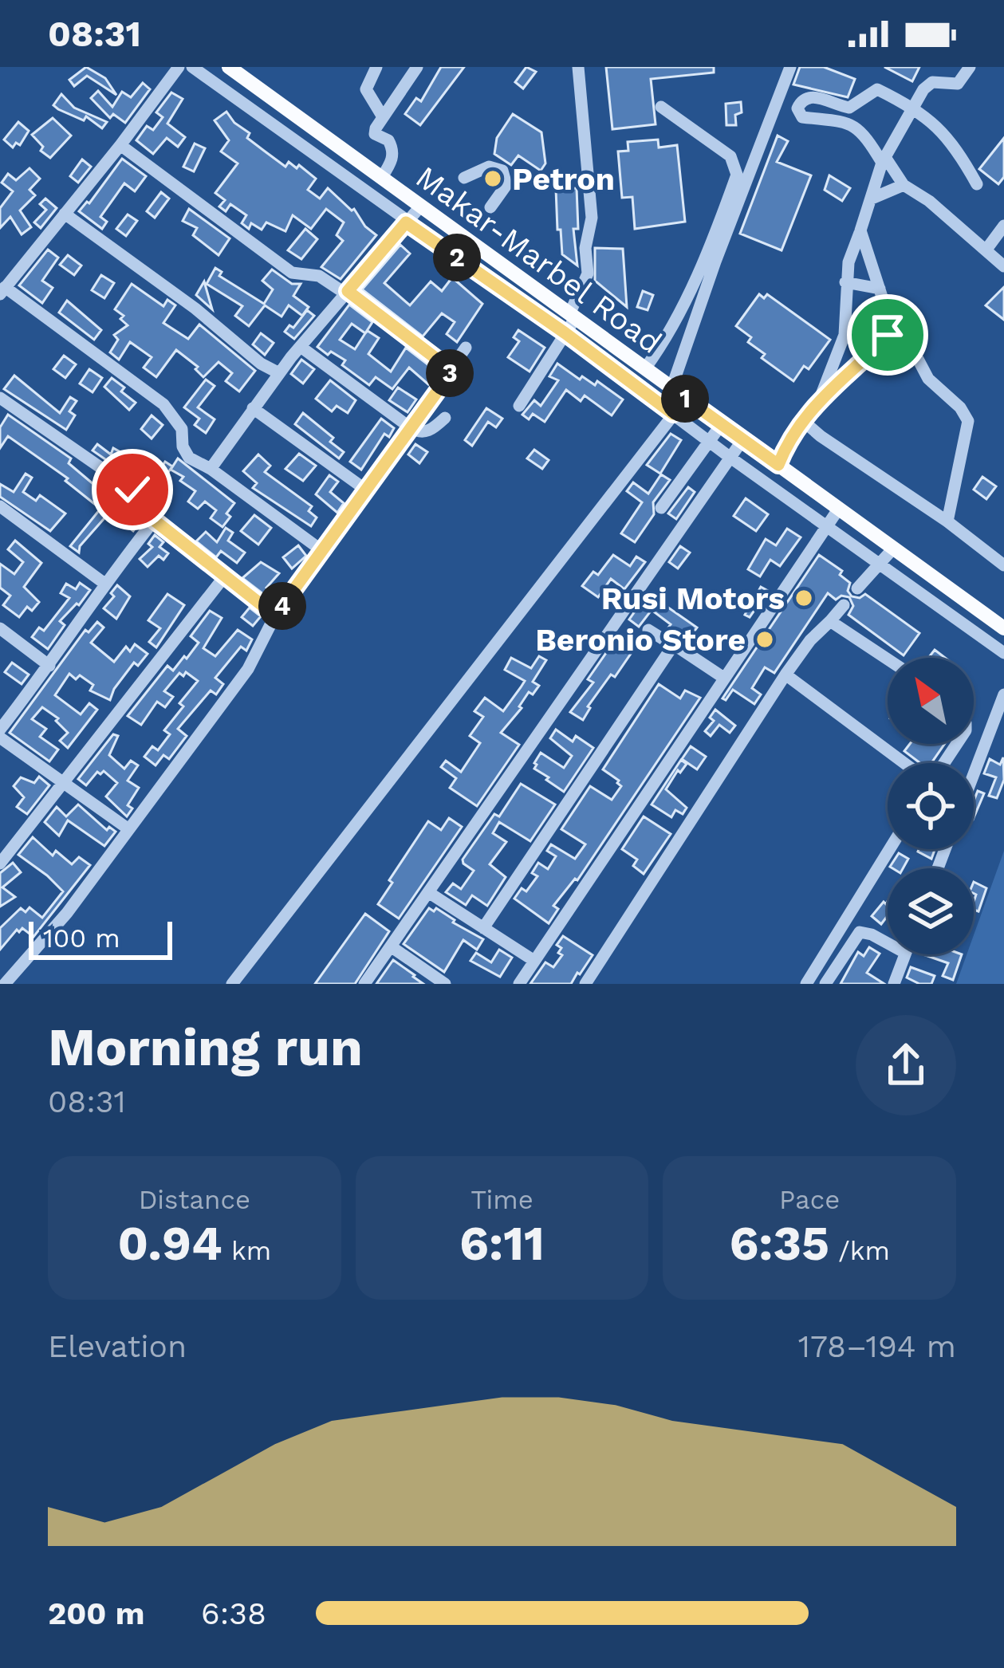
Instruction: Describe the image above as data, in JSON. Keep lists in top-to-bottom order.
{
  "streets": {
    "main road": ["Makar-Marbel Road"]
  },
  "places": ["Petron", "Rusi Motors", "Beronio Store"],
  "scale_bar": "100 m",
  "north": "top left",
  "page": {
    "status": "08:31",
    "pins": [
      "2",
      "3",
      "1",
      "4"
    ],
    "scale": "100 m",
    "heading": ["Morning run", "08:31"],
    "stats": [
      ["Distance", "0.94 km"],
      ["Time", "6:11"],
      ["Pace", "6:35 /km"]
    ],
    "chart": ["Elevation", "178–194 m"],
    "list": [
      {
        "name": "200 m",
        "note": "6:38"
      }
    ]
  }
}
